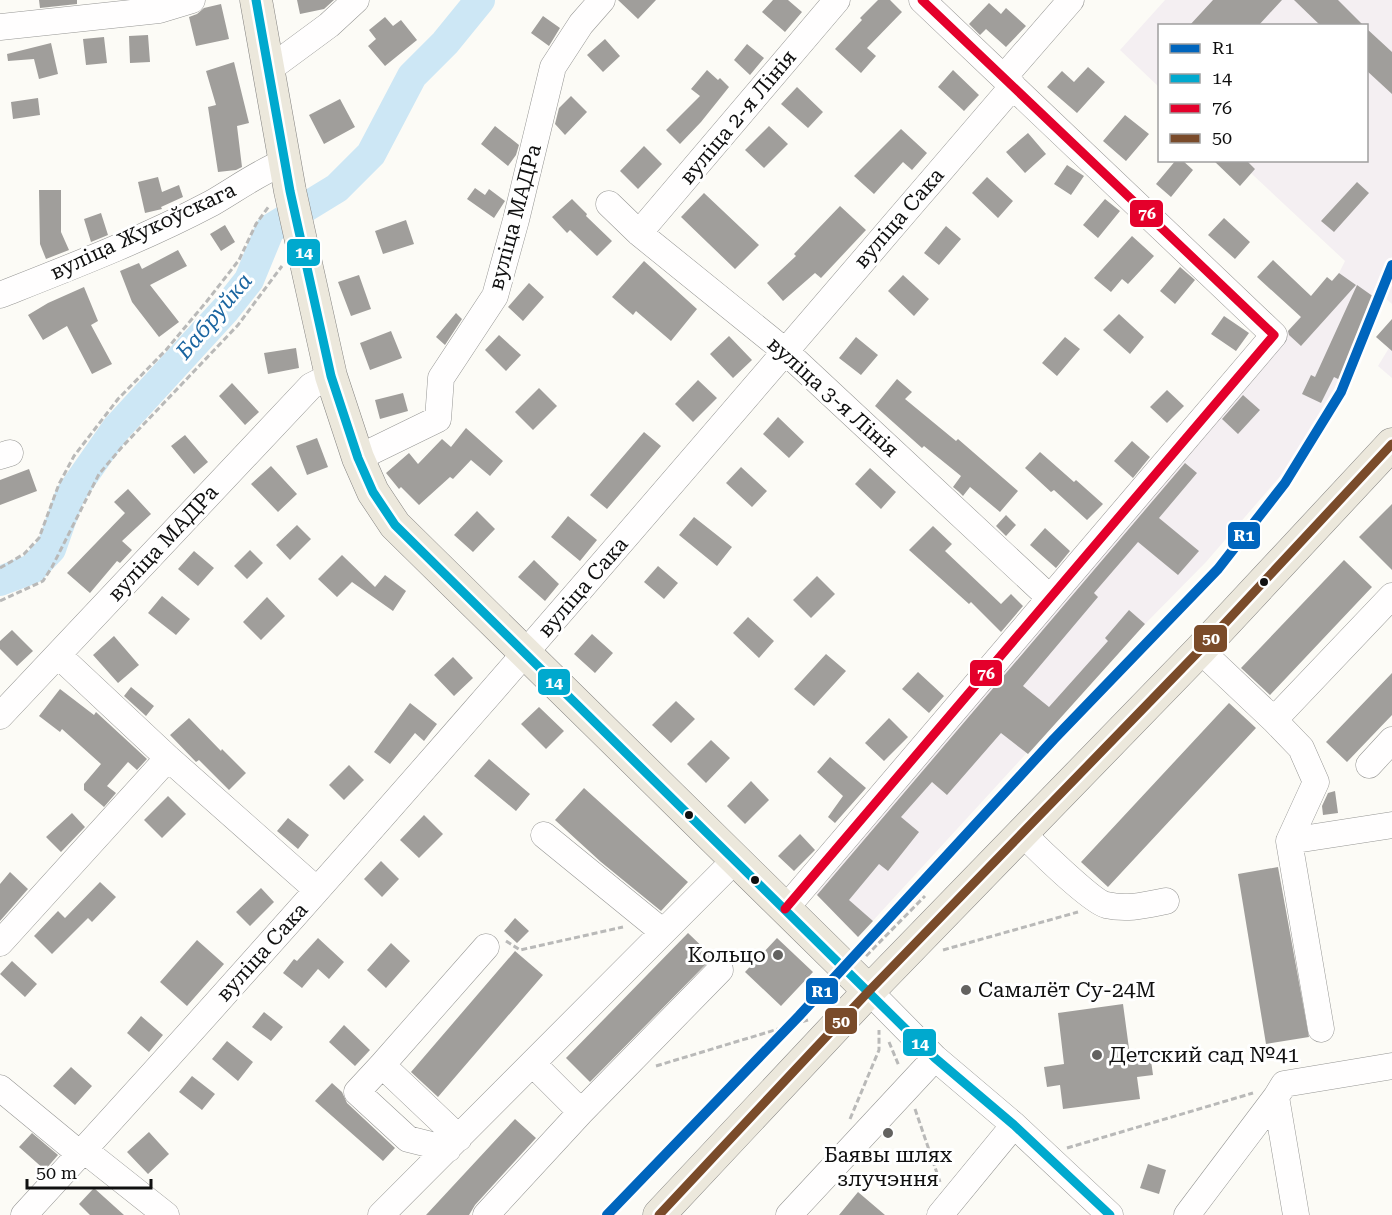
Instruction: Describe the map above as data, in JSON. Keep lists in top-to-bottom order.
{
  "streets": {
    "street": [
      "вуліца 2-я Лінія",
      "вуліца МАДРа",
      "вуліца Сака",
      "вуліца Жукоўскага",
      "вуліца 3-я Лінія"
    ]
  },
  "crossings": [
    ["вуліца 2-я Лінія", "вуліца 3-я Лінія"],
    ["вуліца Сака", "вуліца 3-я Лінія"]
  ],
  "water": ["Бабруйка"],
  "places": [
    "Кольцо",
    "Самалёт Су-24М",
    "Детский сад №41",
    "Баявы шлях злучэння"
  ],
  "lines": [
    "transit line 14",
    "transit line 76",
    "transit line R1",
    "transit line 50"
  ],
  "legend": [
    "R1",
    "14",
    "76",
    "50"
  ],
  "scale_bar": "50 m"
}
